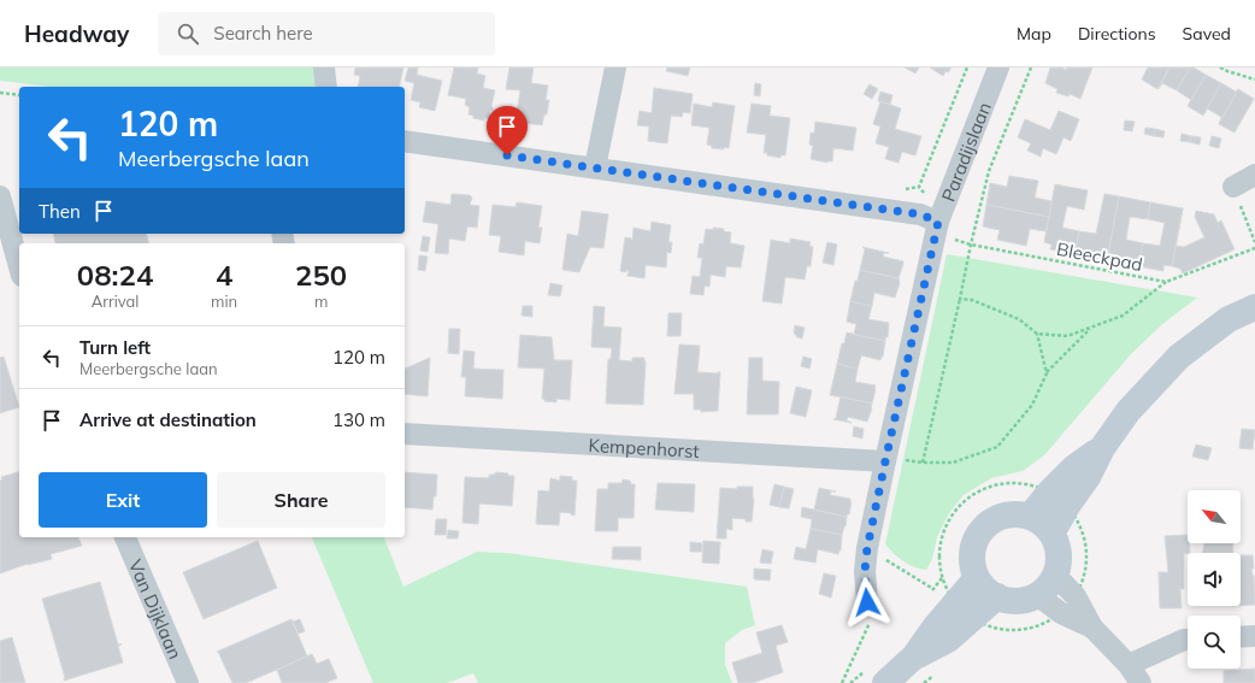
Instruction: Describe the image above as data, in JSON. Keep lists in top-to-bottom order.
{
  "streets": {
    "street": ["Paradijslaan", "Kempenhorst", "Van Dijklaan"],
    "path": ["Bleeckpad"]
  },
  "crossings": [
    ["Paradijslaan", "Bleeckpad"],
    ["Paradijslaan", "Kempenhorst"]
  ],
  "north": "top left",
  "page": {
    "header": "Headway",
    "search": "Search here",
    "nav": ["Map", "Directions", "Saved"],
    "turn": ["120 m", "Meerbergsche laan"],
    "then": "Then",
    "eta": [
      "08:24",
      "Arrival",
      "4",
      "min",
      "250",
      "m"
    ],
    "list": [
      {
        "name": "Turn left",
        "note": "Meerbergsche laan",
        "value": "120 m"
      },
      {
        "name": "Arrive at destination",
        "value": "130 m"
      }
    ],
    "buttons": ["Exit", "Share"]
  }
}
